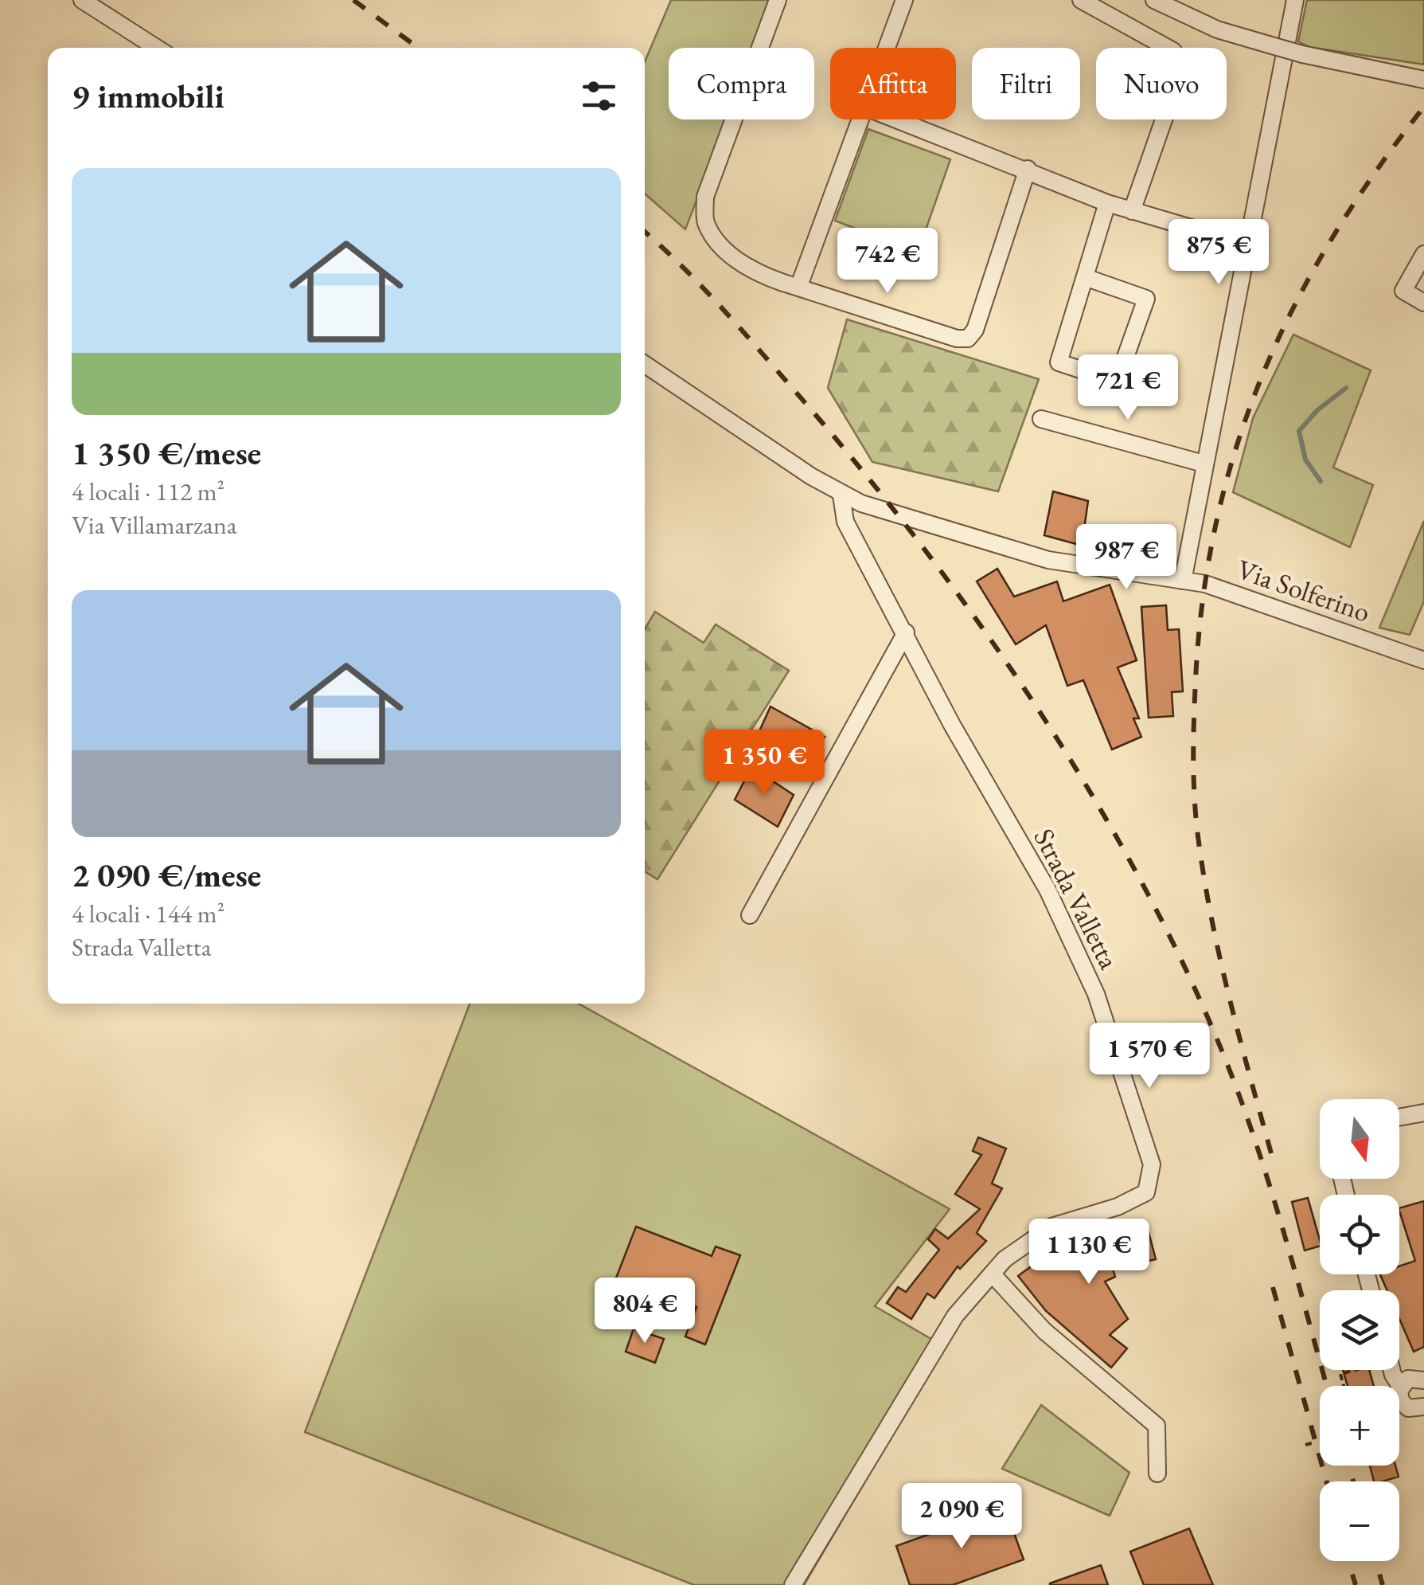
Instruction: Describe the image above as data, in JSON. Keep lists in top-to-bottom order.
{
  "streets": {
    "street": ["Via Solferino", "Strada Valletta"]
  },
  "crossings": [
    ["Via Solferino", "Strada Valletta"]
  ],
  "north": "bottom",
  "page": {
    "chip": [
      "Compra",
      "Affitta",
      "Filtri",
      "Nuovo"
    ],
    "heading": "9 immobili",
    "list": [
      {
        "name": "1 350 €/mese",
        "note": "4 locali · 112 m² · Via Villamarzana"
      },
      {
        "name": "2 090 €/mese",
        "note": "4 locali · 144 m² · Strada Valletta"
      }
    ],
    "price": [
      "875 €",
      "742 €",
      "721 €",
      "987 €",
      "1 350 €",
      "1 570 €",
      "1 130 €",
      "804 €",
      "2 090 €"
    ],
    "map_buttons": ["+", "−"]
  }
}
